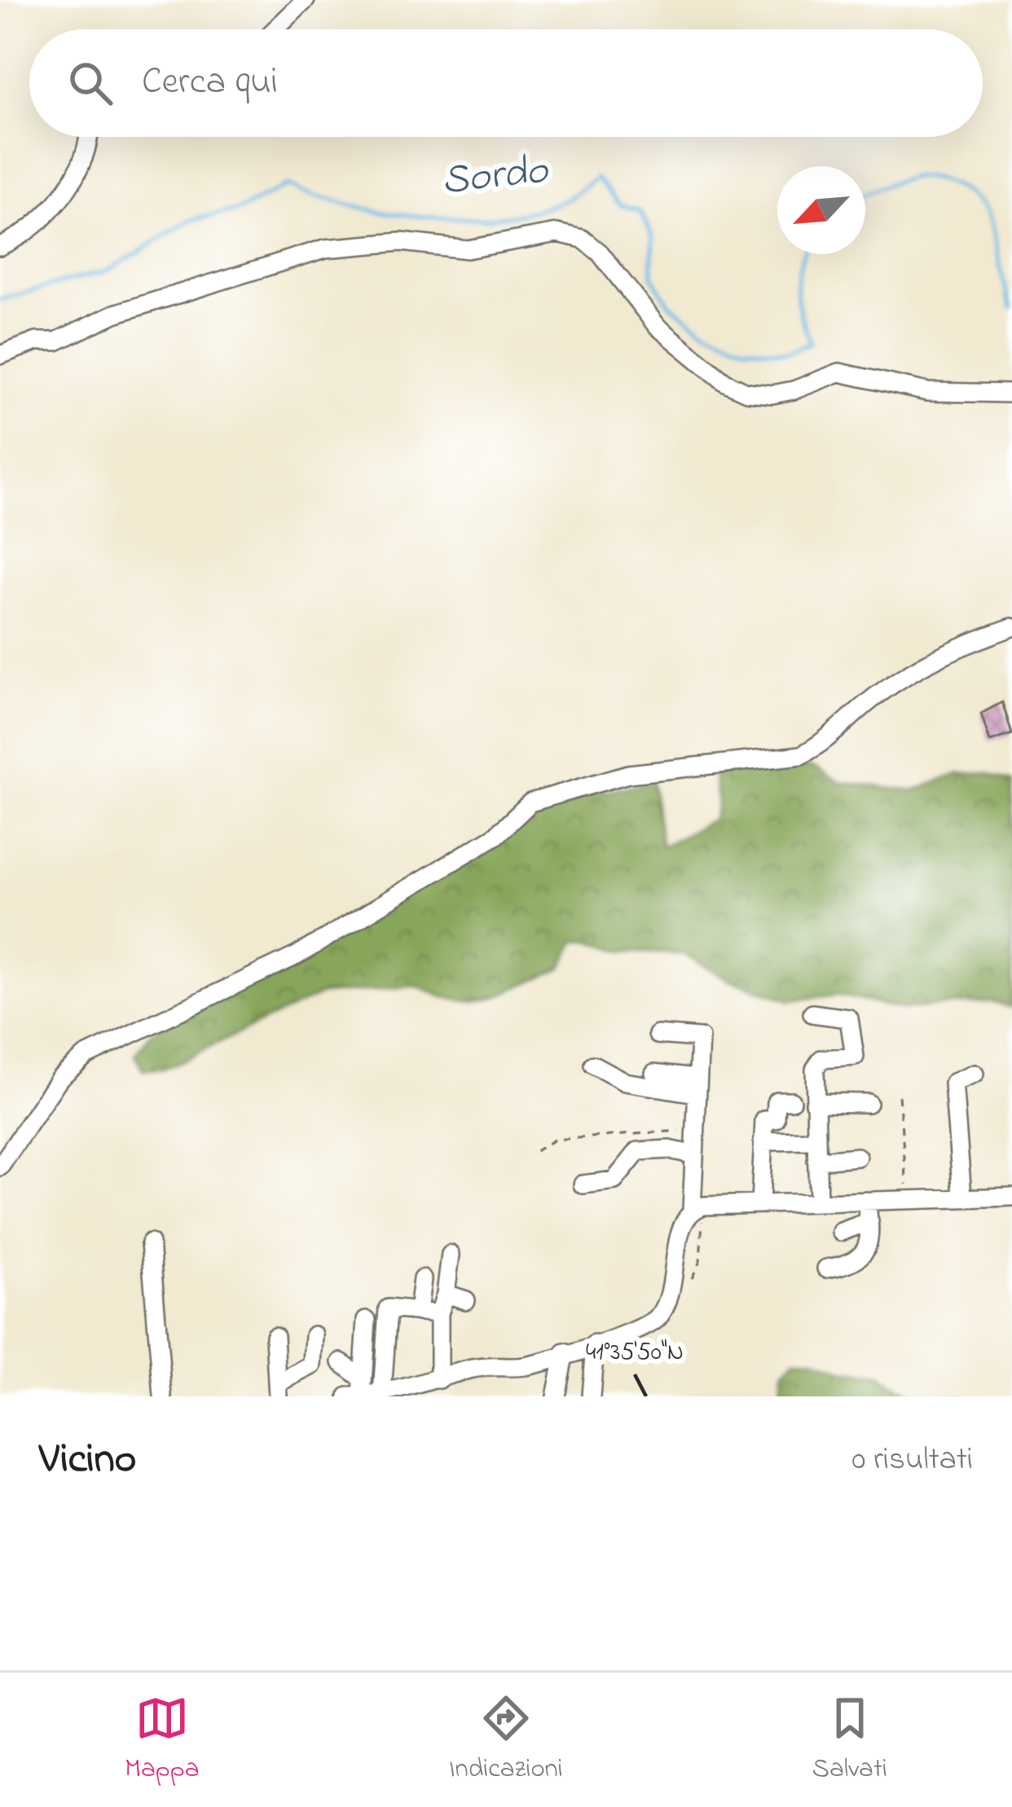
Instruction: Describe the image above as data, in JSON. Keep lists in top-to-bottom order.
{
  "water": ["Sordo"],
  "north": "bottom left",
  "page": {
    "search": "Cerca qui",
    "heading": ["Vicino", "0 risultati"],
    "nav": ["Mappa", "Indicazioni", "Salvati"]
  },
  "coordinates": ["41°35'50\"N"]
}
